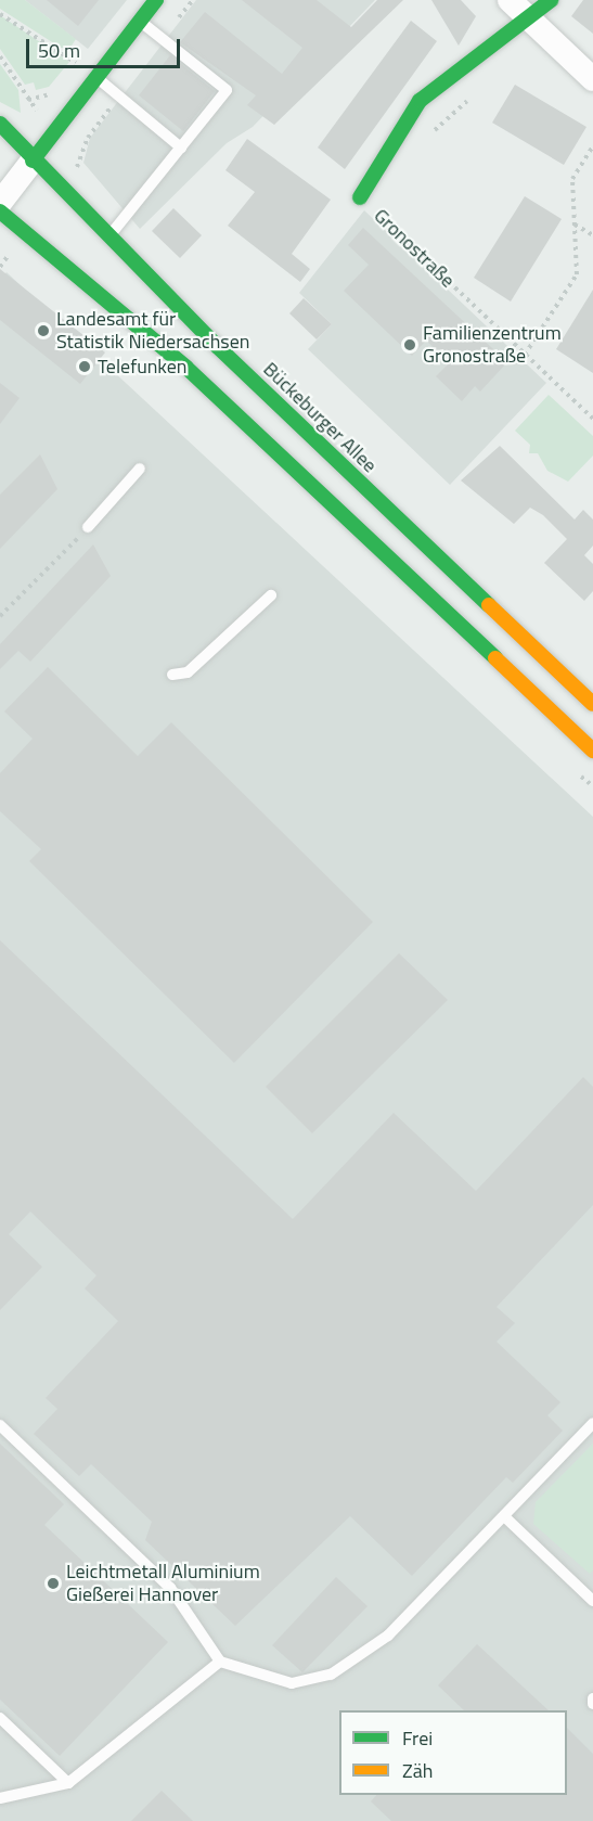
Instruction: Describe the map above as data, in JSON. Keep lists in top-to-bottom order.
{
  "streets": {
    "main road": ["Gronostraße", "Bückeburger Allee"]
  },
  "places": [
    "Landesamt für Statistik Niedersachsen",
    "Familienzentrum Gronostraße",
    "Telefunken",
    "Leichtmetall Aluminium Gießerei Hannover"
  ],
  "legend": ["Frei", "Zäh"],
  "scale_bar": "50 m"
}
